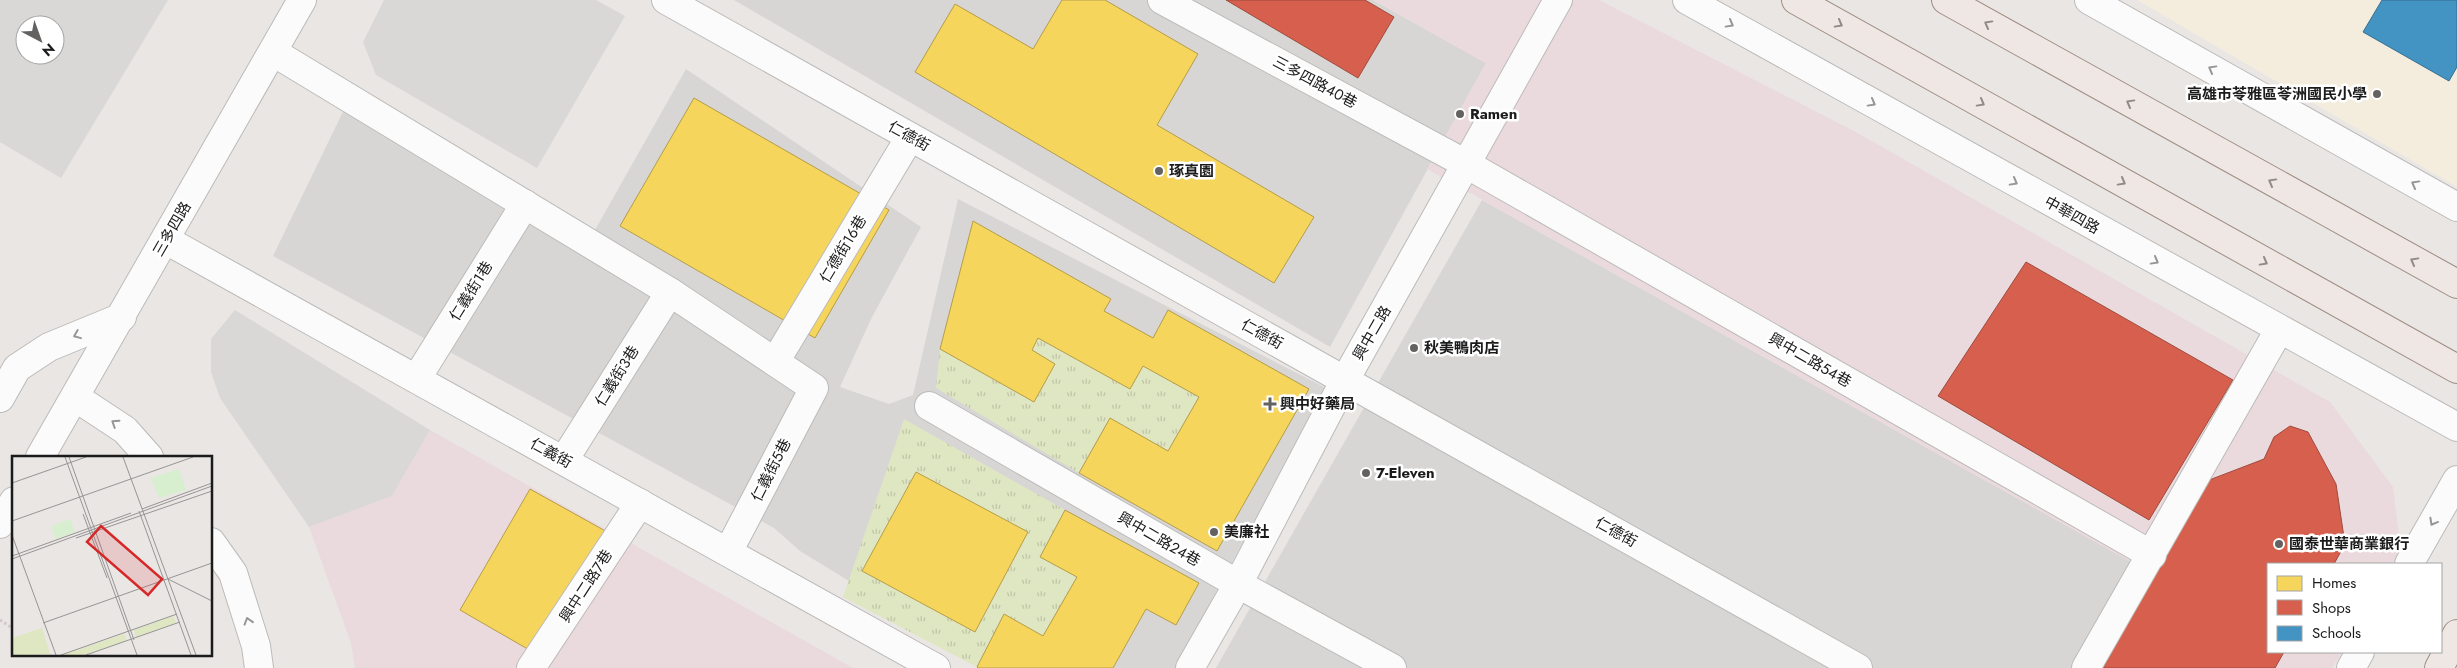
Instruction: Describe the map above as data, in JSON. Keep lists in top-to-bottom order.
{
  "streets": {
    "street": [
      "三多四路40巷",
      "仁德街",
      "中華四路",
      "三多四路",
      "仁德街16巷",
      "仁義街1巷",
      "興中二路",
      "興中二路54巷",
      "仁義街3巷",
      "仁義街",
      "仁義街5巷",
      "興中二路24巷",
      "興中二路7巷"
    ]
  },
  "crossings": [
    ["三多四路40巷", "興中二路"],
    ["三多四路40巷", "興中二路54巷"],
    ["仁德街", "仁德街16巷"],
    ["仁德街", "興中二路"],
    ["三多四路", "仁義街"],
    ["仁德街16巷", "仁義街5巷"],
    ["仁義街1巷", "仁義街"],
    ["興中二路", "興中二路54巷"],
    ["興中二路", "興中二路24巷"],
    ["仁義街3巷", "仁義街"],
    ["仁義街", "仁義街5巷"],
    ["仁義街", "興中二路7巷"]
  ],
  "places": {
    "other": [
      "高雄市苓雅區苓洲國民小學",
      "Ramen",
      "琢真園",
      "秋美鴨肉店",
      "7-Eleven",
      "美廉社",
      "國泰世華商業銀行"
    ],
    "health": ["興中好藥局"]
  },
  "legend": ["Homes", "Shops", "Schools"],
  "north": "bottom right"
}
